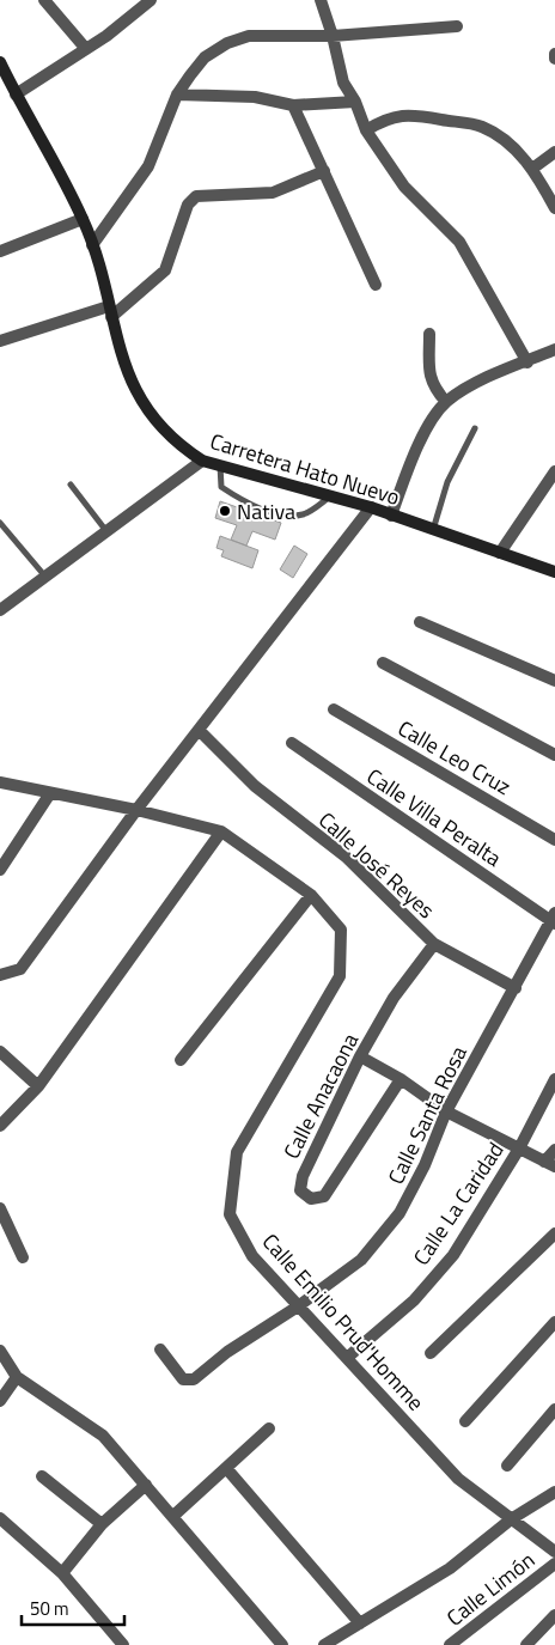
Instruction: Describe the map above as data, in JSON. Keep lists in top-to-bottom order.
{
  "streets": {
    "main road": ["Carretera Hato Nuevo"],
    "street": [
      "Calle Leo Cruz",
      "Calle Villa Peralta",
      "Calle José Reyes",
      "Calle Anacaona",
      "Calle Santa Rosa",
      "Calle La Caridad",
      "Calle Emilio Prud'Homme",
      "Calle Limón"
    ]
  },
  "crossings": [
    ["Calle Villa Peralta", "Calle Santa Rosa"],
    ["Calle José Reyes", "Calle Anacaona"],
    ["Calle José Reyes", "Calle Santa Rosa"],
    ["Calle Santa Rosa", "Calle Emilio Prud'Homme"],
    ["Calle La Caridad", "Calle Emilio Prud'Homme"]
  ],
  "places": ["Nativa"],
  "scale_bar": "50 m"
}
